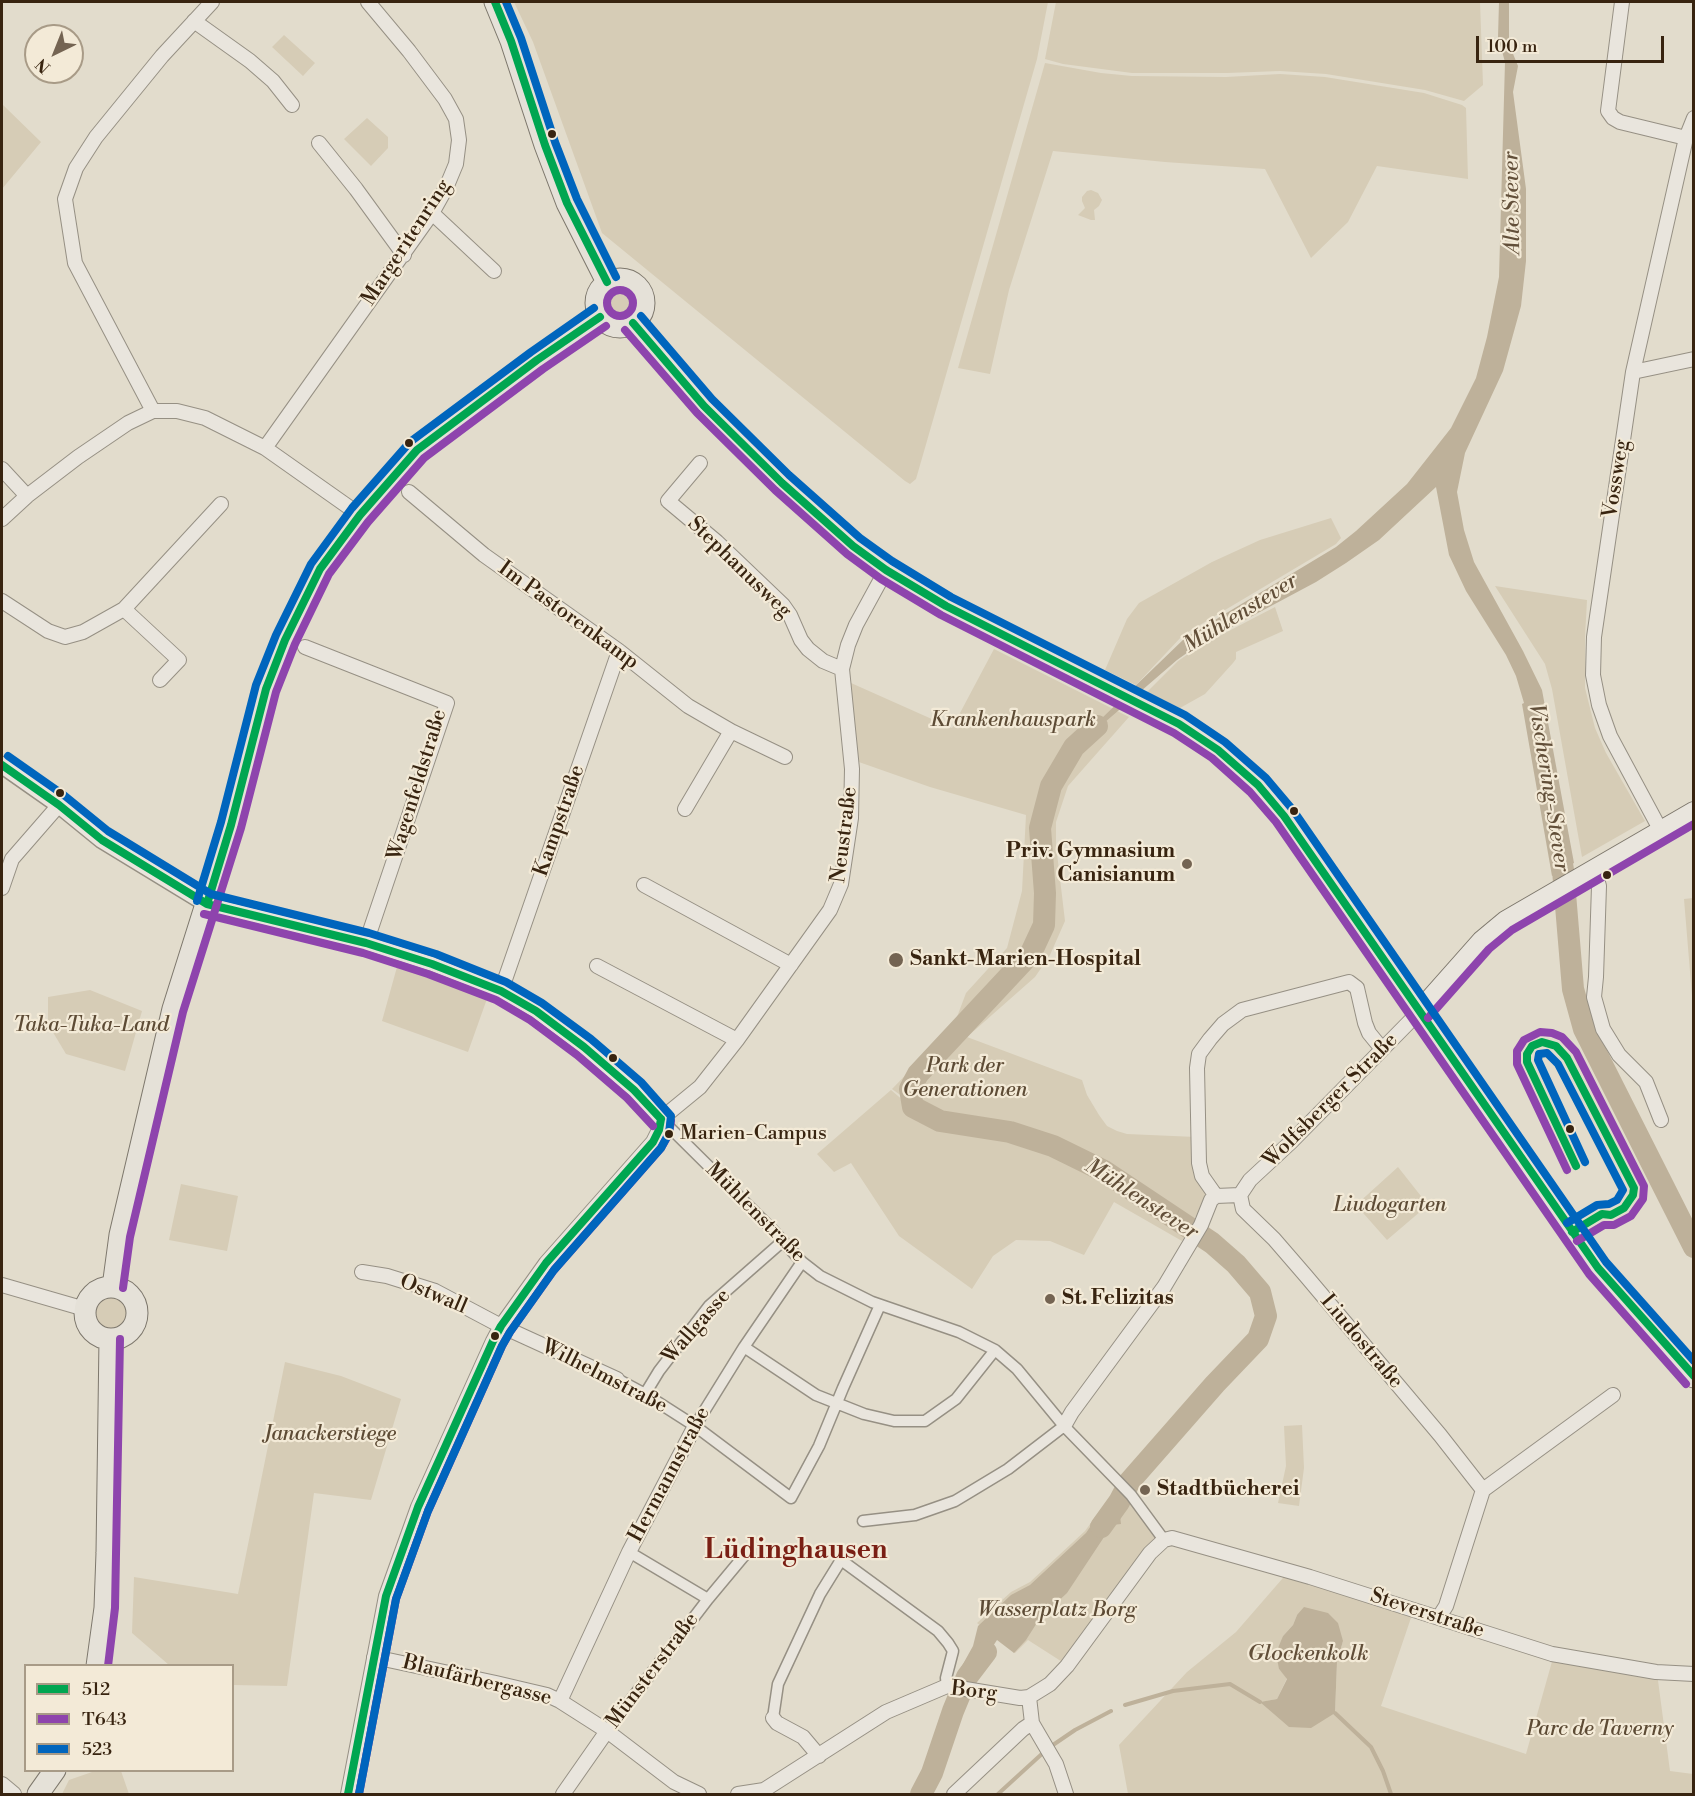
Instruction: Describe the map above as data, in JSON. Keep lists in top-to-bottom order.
{
  "streets": {
    "main road": ["Wolfsberger Straße"],
    "street": [
      "Margeritenring",
      "Vossweg",
      "Stephanusweg",
      "Im Pastorenkamp",
      "Wagenfeldstraße",
      "Kampstraße",
      "Neustraße",
      "Mühlenstraße",
      "Ostwall",
      "Wallgasse",
      "Liudostraße",
      "Wilhelmstraße",
      "Hermannstraße",
      "Steverstraße",
      "Münsterstraße",
      "Blaufärbergasse",
      "Borg"
    ]
  },
  "crossings": [
    ["Vossweg", "Wolfsberger Straße"],
    ["Stephanusweg", "Neustraße"],
    ["Im Pastorenkamp", "Kampstraße"],
    ["Wagenfeldstraße", "Mühlenstraße"],
    ["Kampstraße", "Mühlenstraße"],
    ["Neustraße", "Mühlenstraße"],
    ["Wolfsberger Straße", "Liudostraße"],
    ["Mühlenstraße", "Wallgasse"],
    ["Mühlenstraße", "Hermannstraße"],
    ["Mühlenstraße", "Steverstraße"],
    ["Ostwall", "Wilhelmstraße"],
    ["Wallgasse", "Wilhelmstraße"],
    ["Wilhelmstraße", "Hermannstraße"],
    ["Hermannstraße", "Blaufärbergasse"],
    ["Münsterstraße", "Blaufärbergasse"]
  ],
  "districts": ["Lüdinghausen"],
  "water": [
    "Alte Stever",
    "Mühlenstever",
    "Vischering-Stever",
    "Glockenkolk"
  ],
  "parks": [
    "Krankenhauspark",
    "Taka-Tuka-Land",
    "Park der Generationen",
    "Liudogarten",
    "Janackerstiege",
    "Wasserplatz Borg",
    "Parc de Taverny"
  ],
  "places": [
    "Priv. Gymnasium Canisianum",
    "Sankt-Marien-Hospital",
    "Marien-Campus",
    "St. Felizitas",
    "Stadtbücherei"
  ],
  "lines": ["transit line 512", "transit line 523", "transit line T643"],
  "legend": ["512", "T643", "523"],
  "scale_bar": "100 m",
  "north": "bottom left"
}
